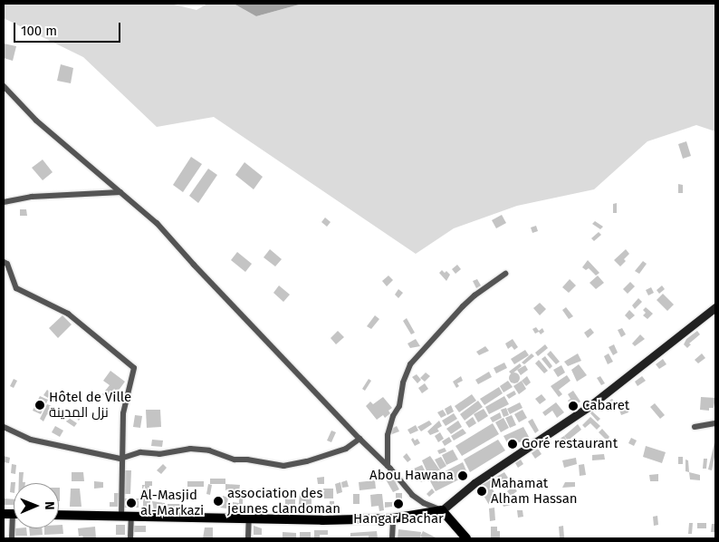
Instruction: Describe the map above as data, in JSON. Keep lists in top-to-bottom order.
{
  "places": [
    "Hôtel de Ville نزل المدينة",
    "Cabaret",
    "Goré restaurant",
    "Abou Hawana",
    "Mahamat Alham Hassan",
    "association des jeunes clandoman",
    "Al-Masjid al-Markazi",
    "Hangar Bachar"
  ],
  "scale_bar": "100 m",
  "north": "right"
}
